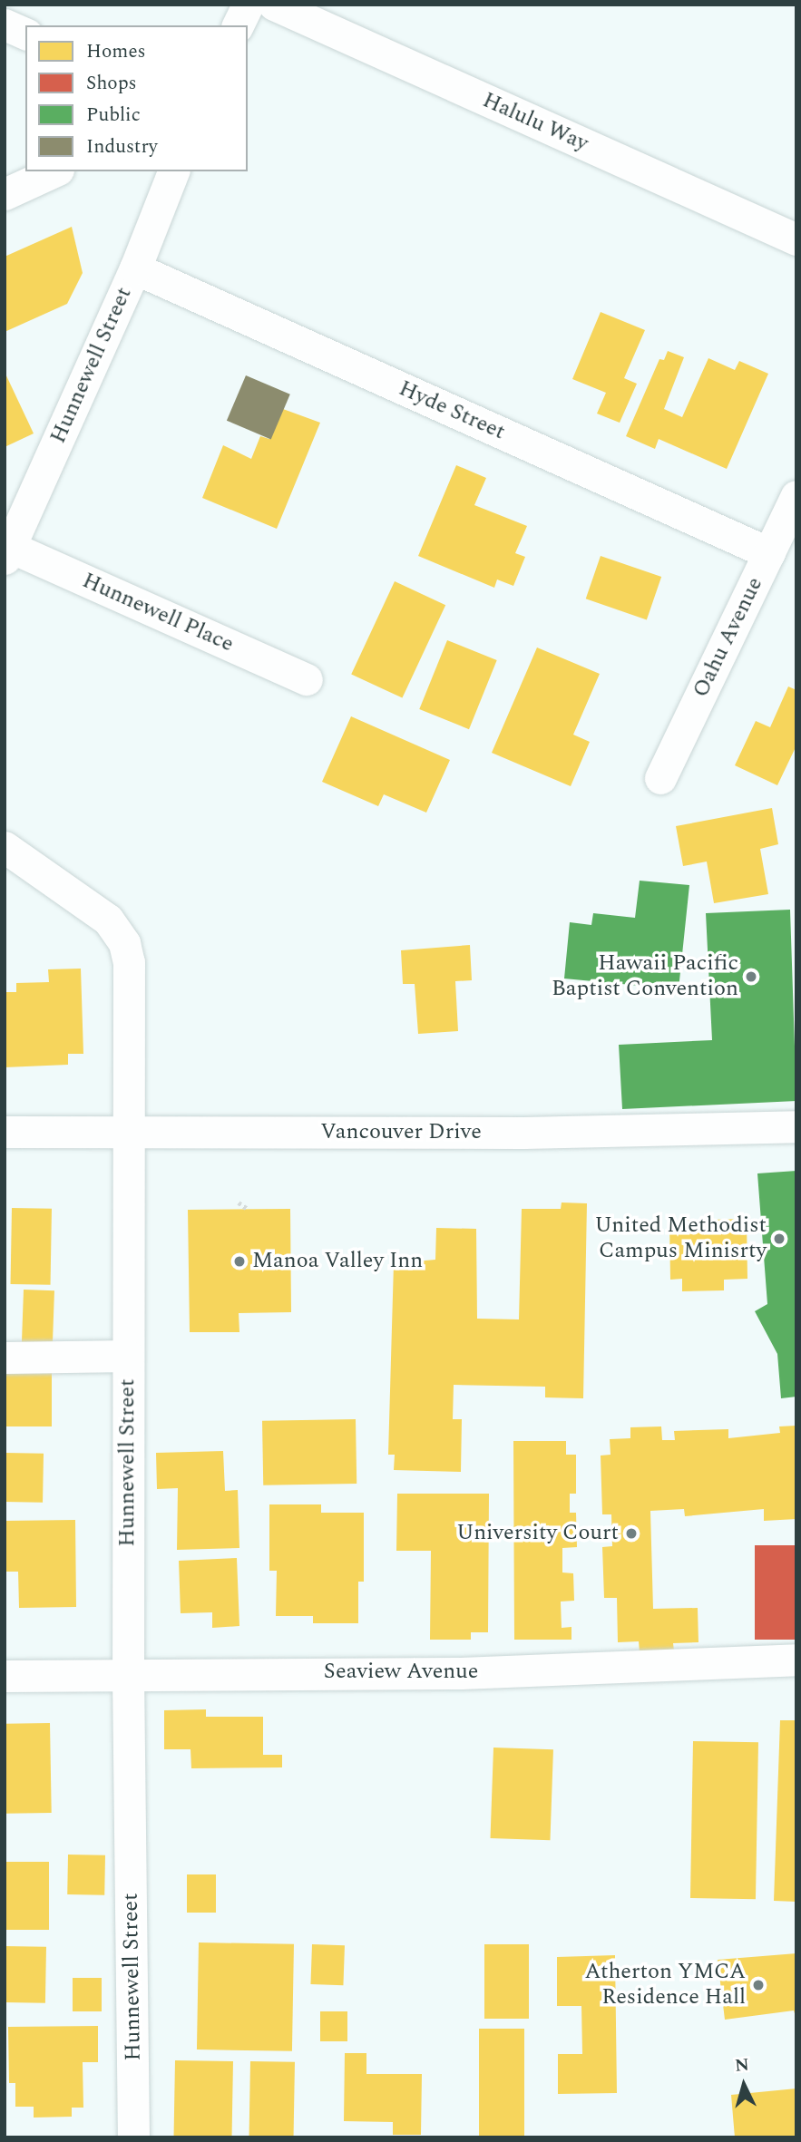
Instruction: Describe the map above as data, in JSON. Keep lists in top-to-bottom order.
{
  "streets": {
    "street": [
      "Halulu Way",
      "Hunnewell Street",
      "Hyde Street",
      "Hunnewell Place",
      "Oahu Avenue",
      "Vancouver Drive",
      "Seaview Avenue"
    ]
  },
  "crossings": [
    ["Hunnewell Street", "Hyde Street"],
    ["Hunnewell Street", "Hunnewell Place"],
    ["Hunnewell Street", "Vancouver Drive"],
    ["Hunnewell Street", "Seaview Avenue"],
    ["Hyde Street", "Oahu Avenue"]
  ],
  "places": [
    "Hawaii Pacific Baptist Convention",
    "United Methodist Campus Minisrty",
    "Manoa Valley Inn",
    "University Court",
    "Atherton YMCA Residence Hall"
  ],
  "legend": [
    "Homes",
    "Shops",
    "Public",
    "Industry"
  ],
  "north": "top"
}
